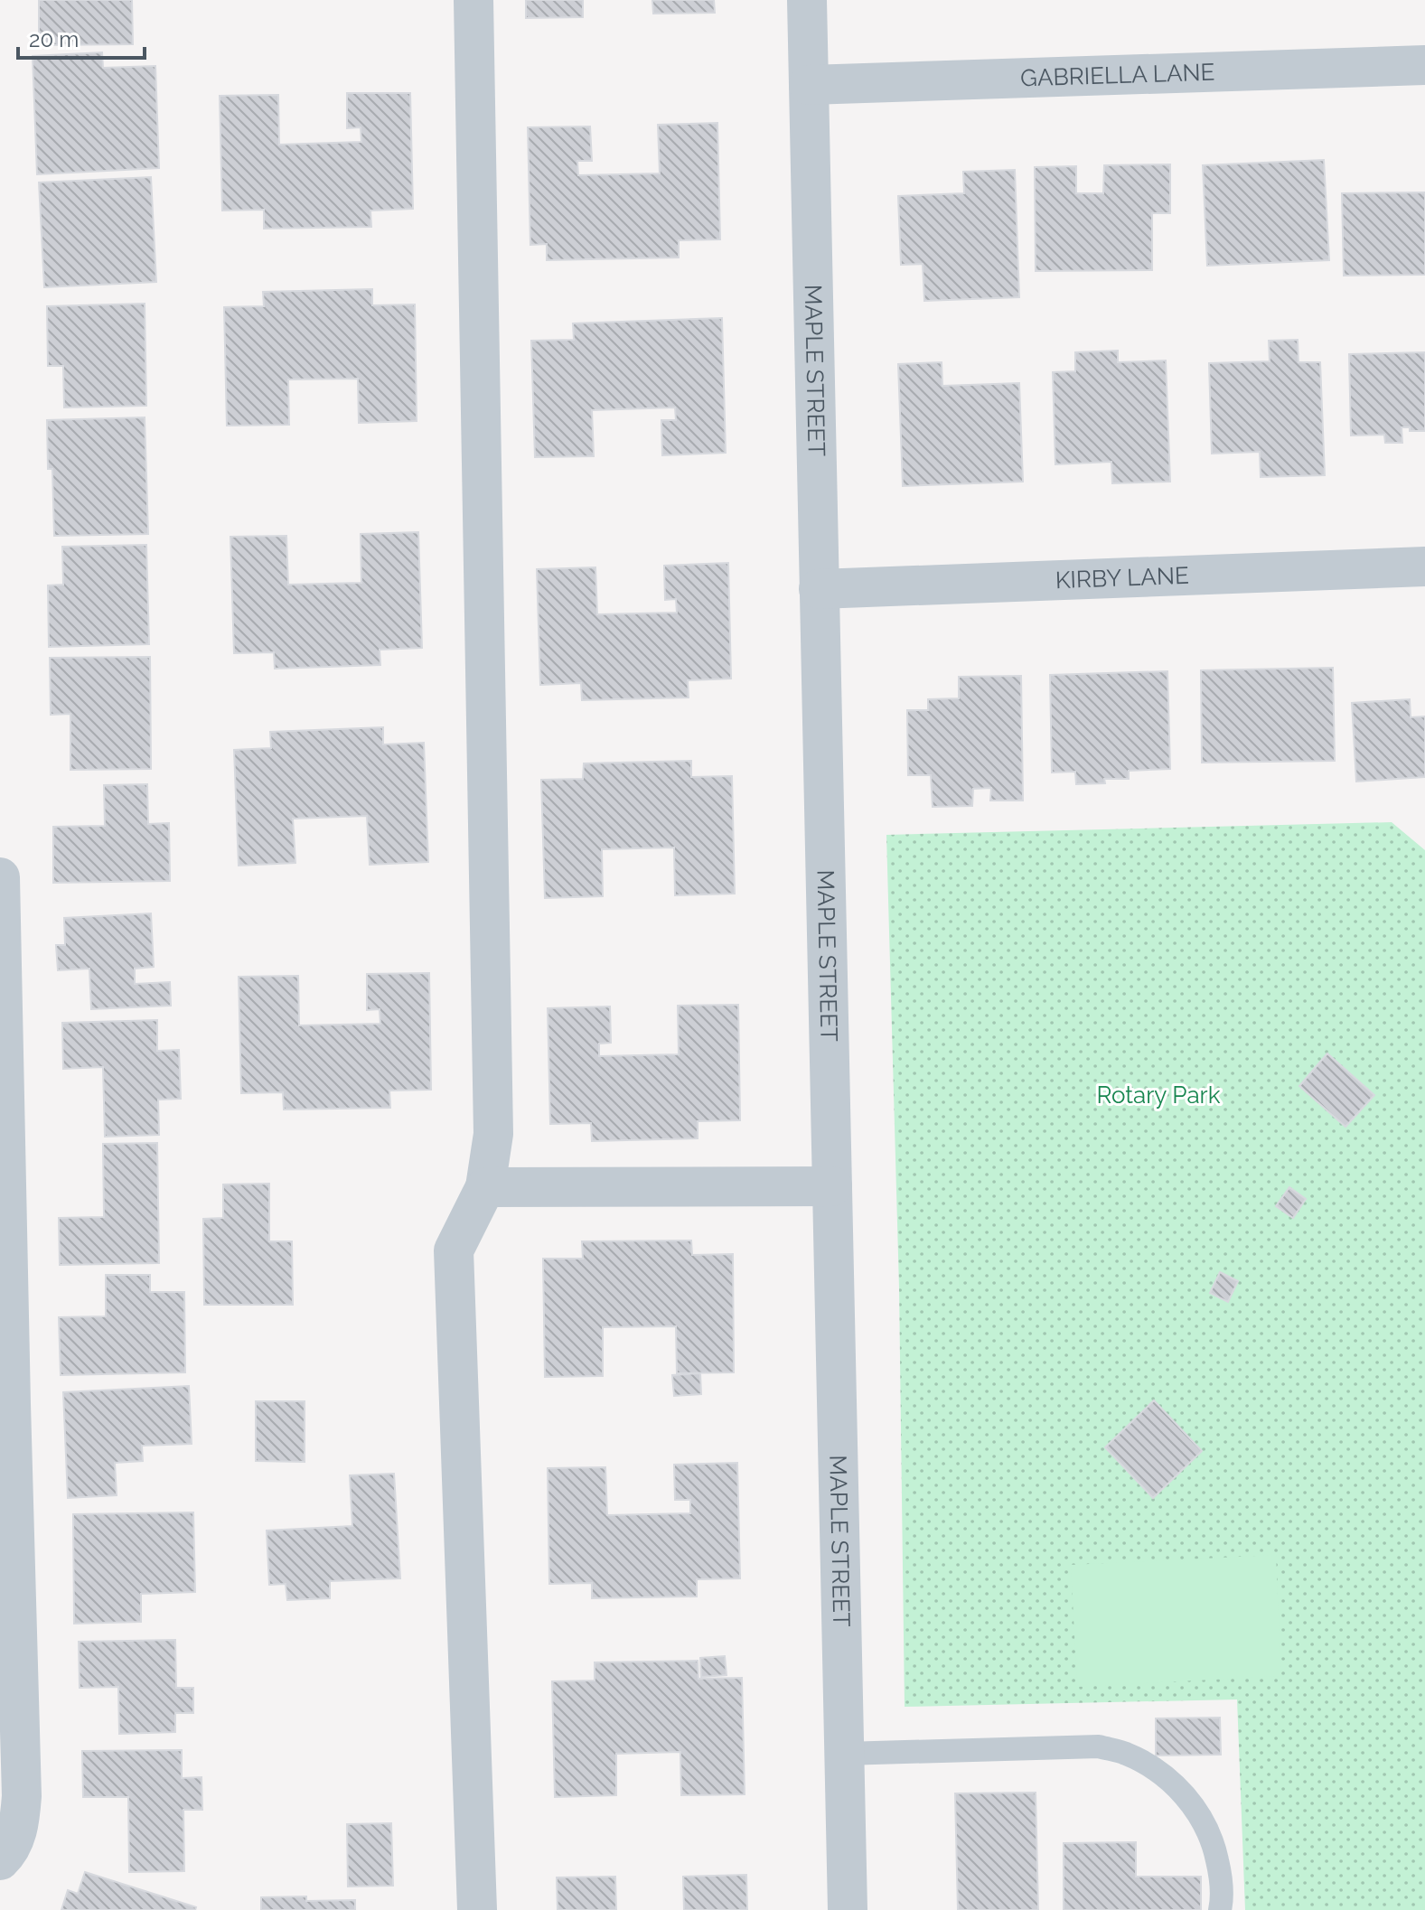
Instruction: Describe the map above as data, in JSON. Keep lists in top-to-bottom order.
{
  "streets": {
    "street": ["GABRIELLA LANE", "MAPLE STREET", "KIRBY LANE"]
  },
  "crossings": [
    ["GABRIELLA LANE", "MAPLE STREET"],
    ["MAPLE STREET", "KIRBY LANE"]
  ],
  "parks": ["Rotary Park"],
  "scale_bar": "20 m"
}
